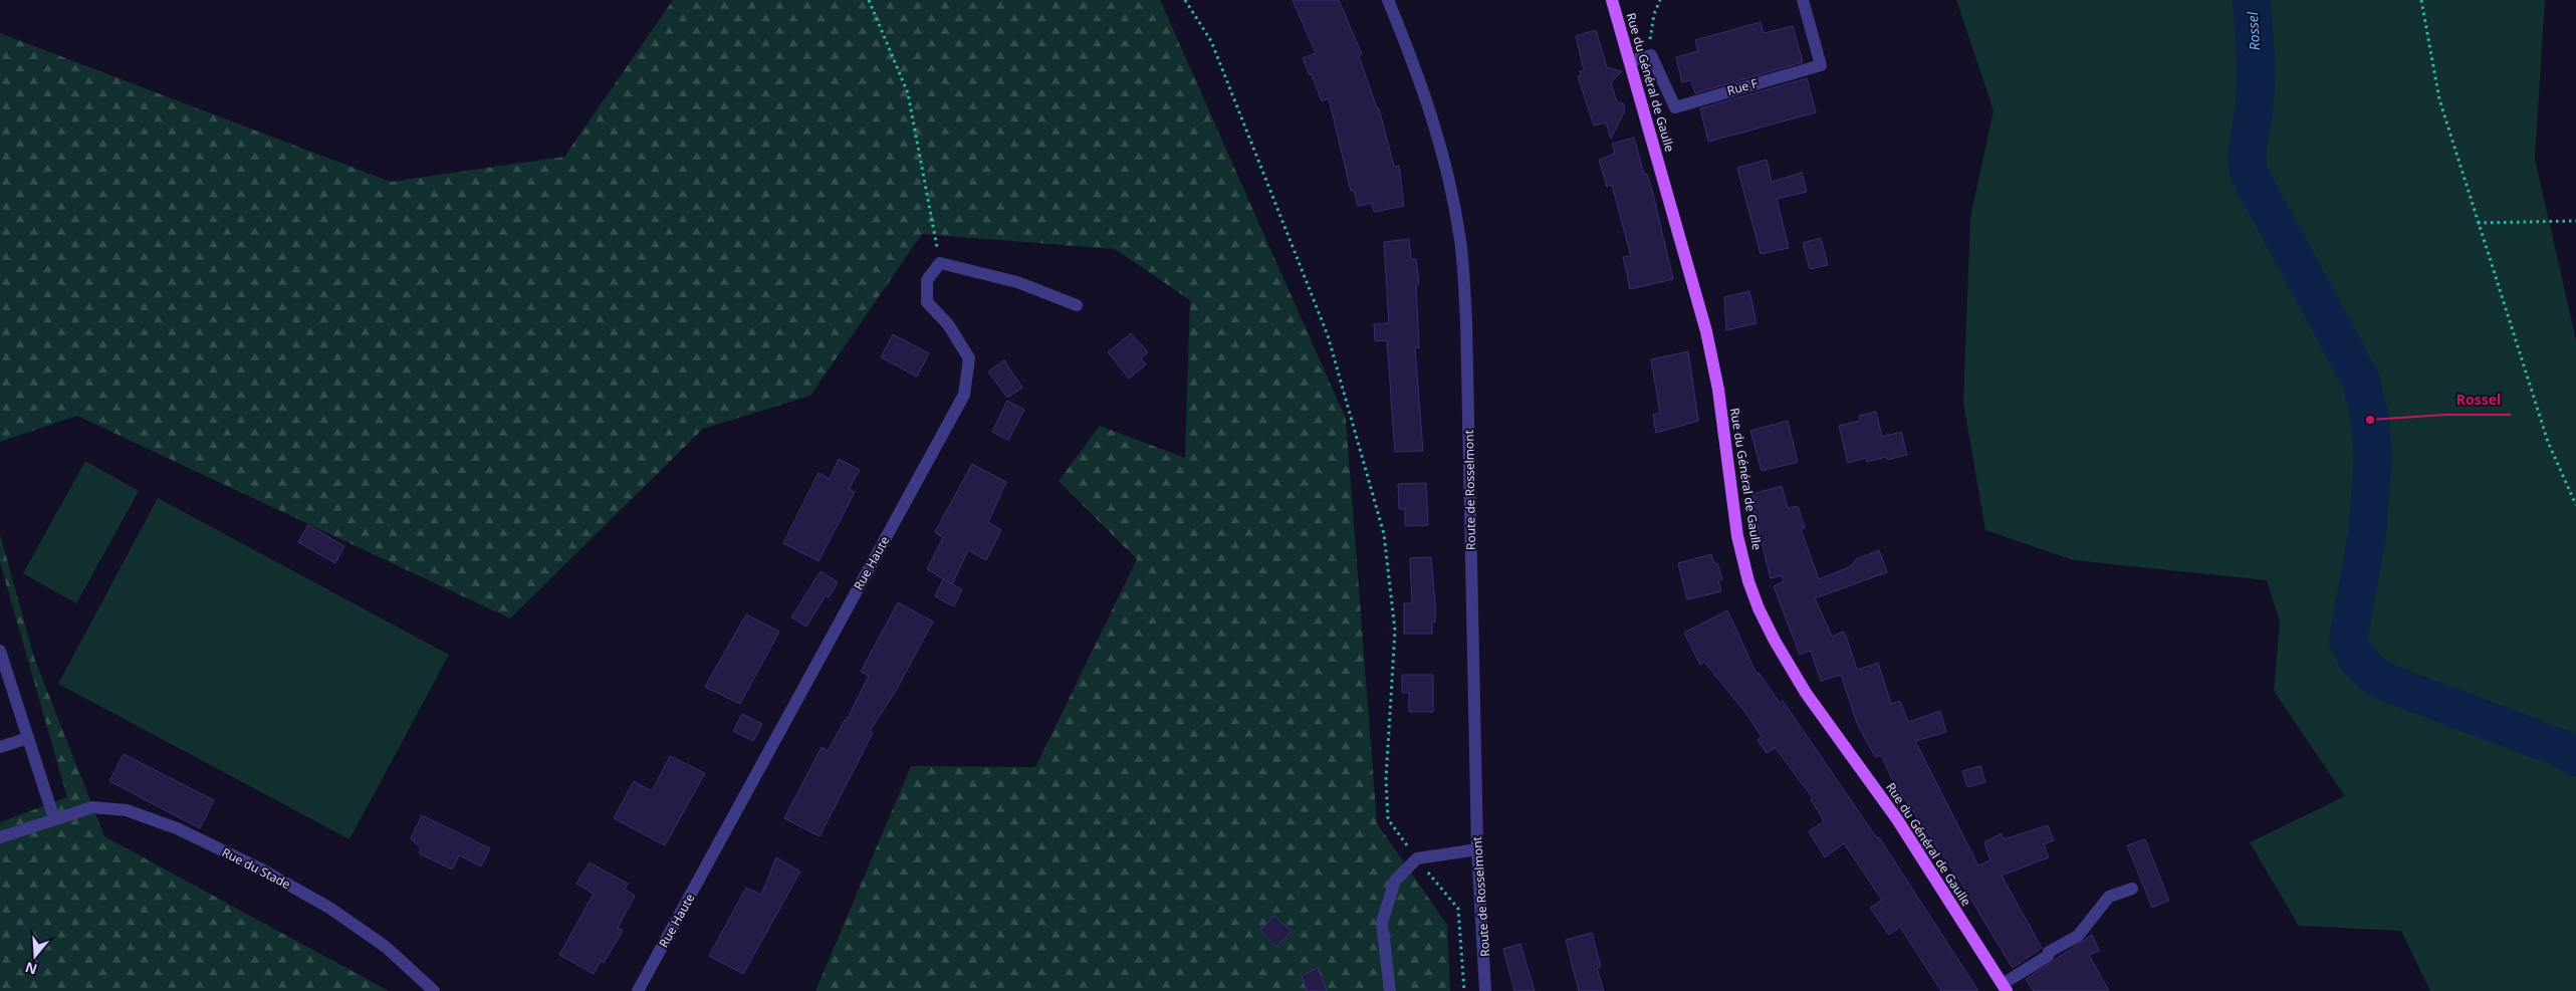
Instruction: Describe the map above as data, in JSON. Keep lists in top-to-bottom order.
{
  "streets": {
    "main road": ["Rue du Général de Gaulle"],
    "street": [
      "Rue F",
      "Route de Rosselmont",
      "Rue Haute",
      "Rue du Stade"
    ]
  },
  "water": ["Rossel"],
  "places": ["Rossel"],
  "north": "bottom"
}
